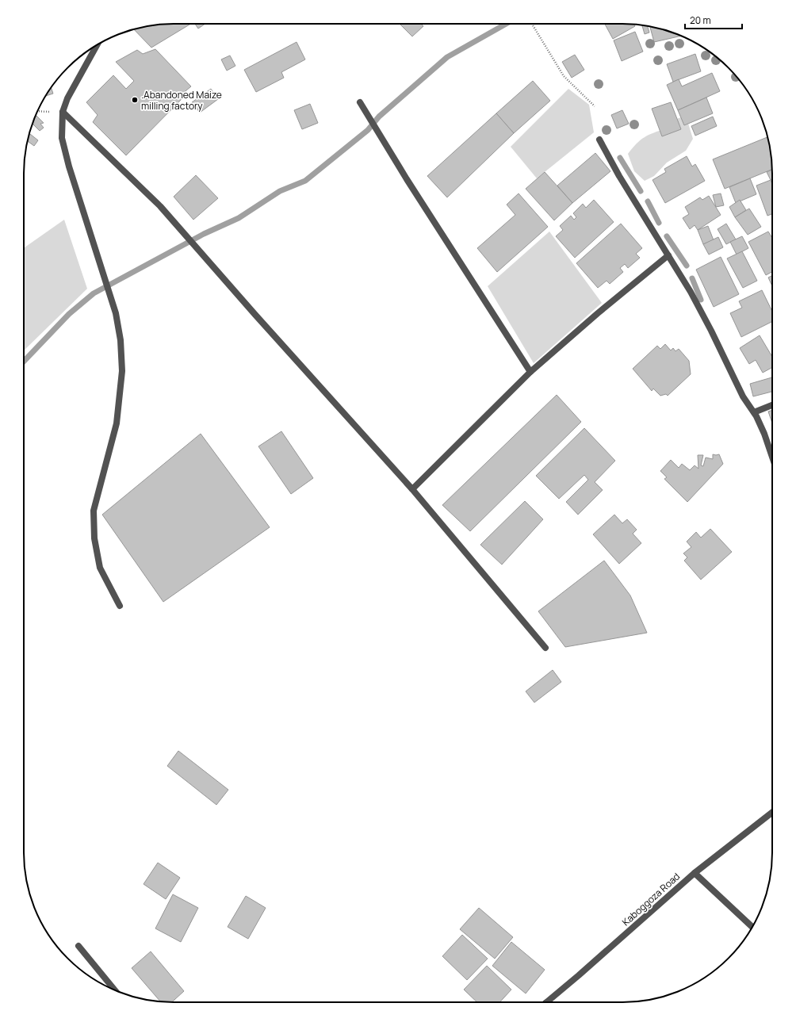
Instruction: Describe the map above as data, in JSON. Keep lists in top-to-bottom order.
{
  "streets": {
    "street": ["Kaboggoza Road"]
  },
  "places": [".Abandoned Maize milling factory"],
  "scale_bar": "20 m"
}
